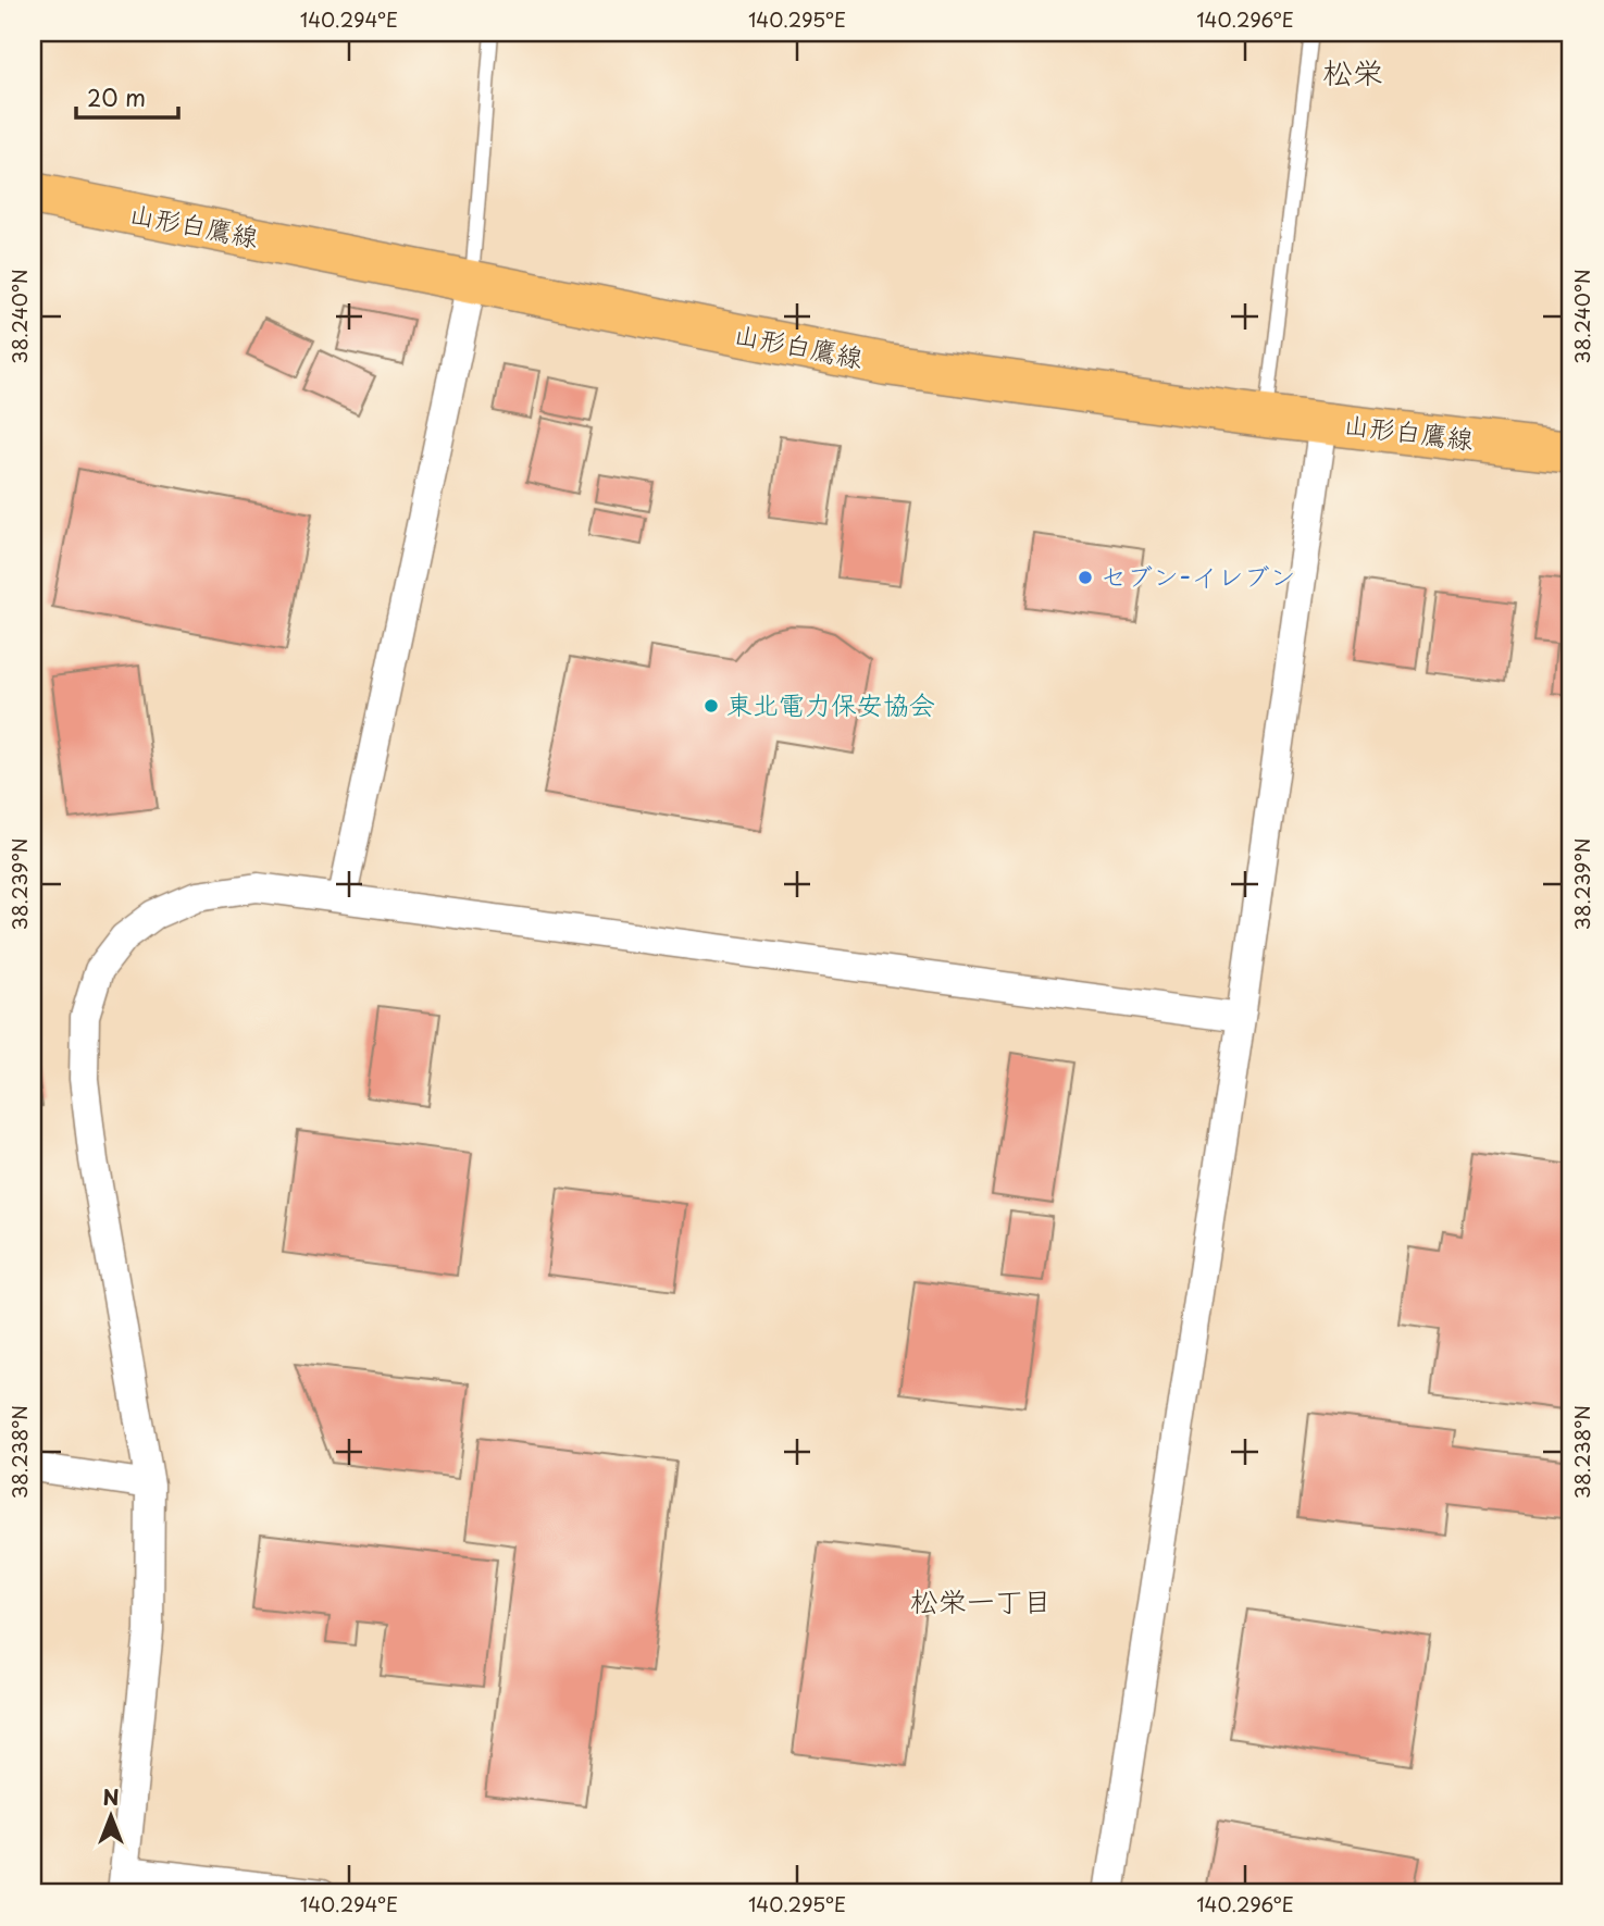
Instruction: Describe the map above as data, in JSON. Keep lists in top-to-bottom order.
{
  "streets": {
    "main road": ["山形白鷹線"]
  },
  "districts": ["松栄", "松栄一丁目"],
  "places": ["セブン-イレブン", "東北電力保安協会"],
  "scale_bar": "20 m",
  "north": "top",
  "coordinates": [
    "140.294°E",
    "140.295°E",
    "140.296°E",
    "38.240°N",
    "38.239°N",
    "38.238°N"
  ]
}
